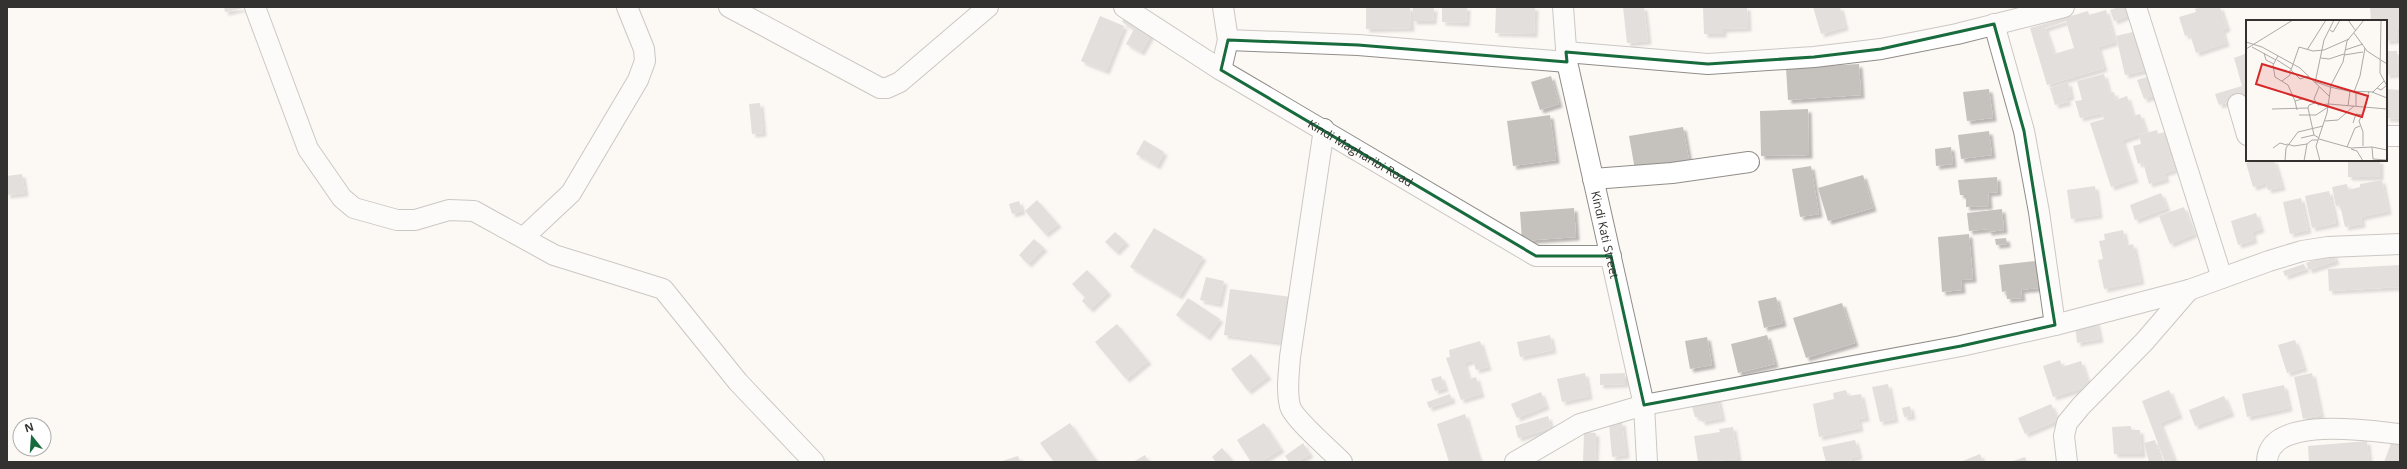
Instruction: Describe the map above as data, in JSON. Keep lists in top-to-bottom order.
{
  "streets": {
    "street": ["Kindi Magharibi Road", "Kindi Kati Street"]
  },
  "crossings": [
    ["Kindi Magharibi Road", "Kindi Kati Street"]
  ],
  "north": "top"
}
